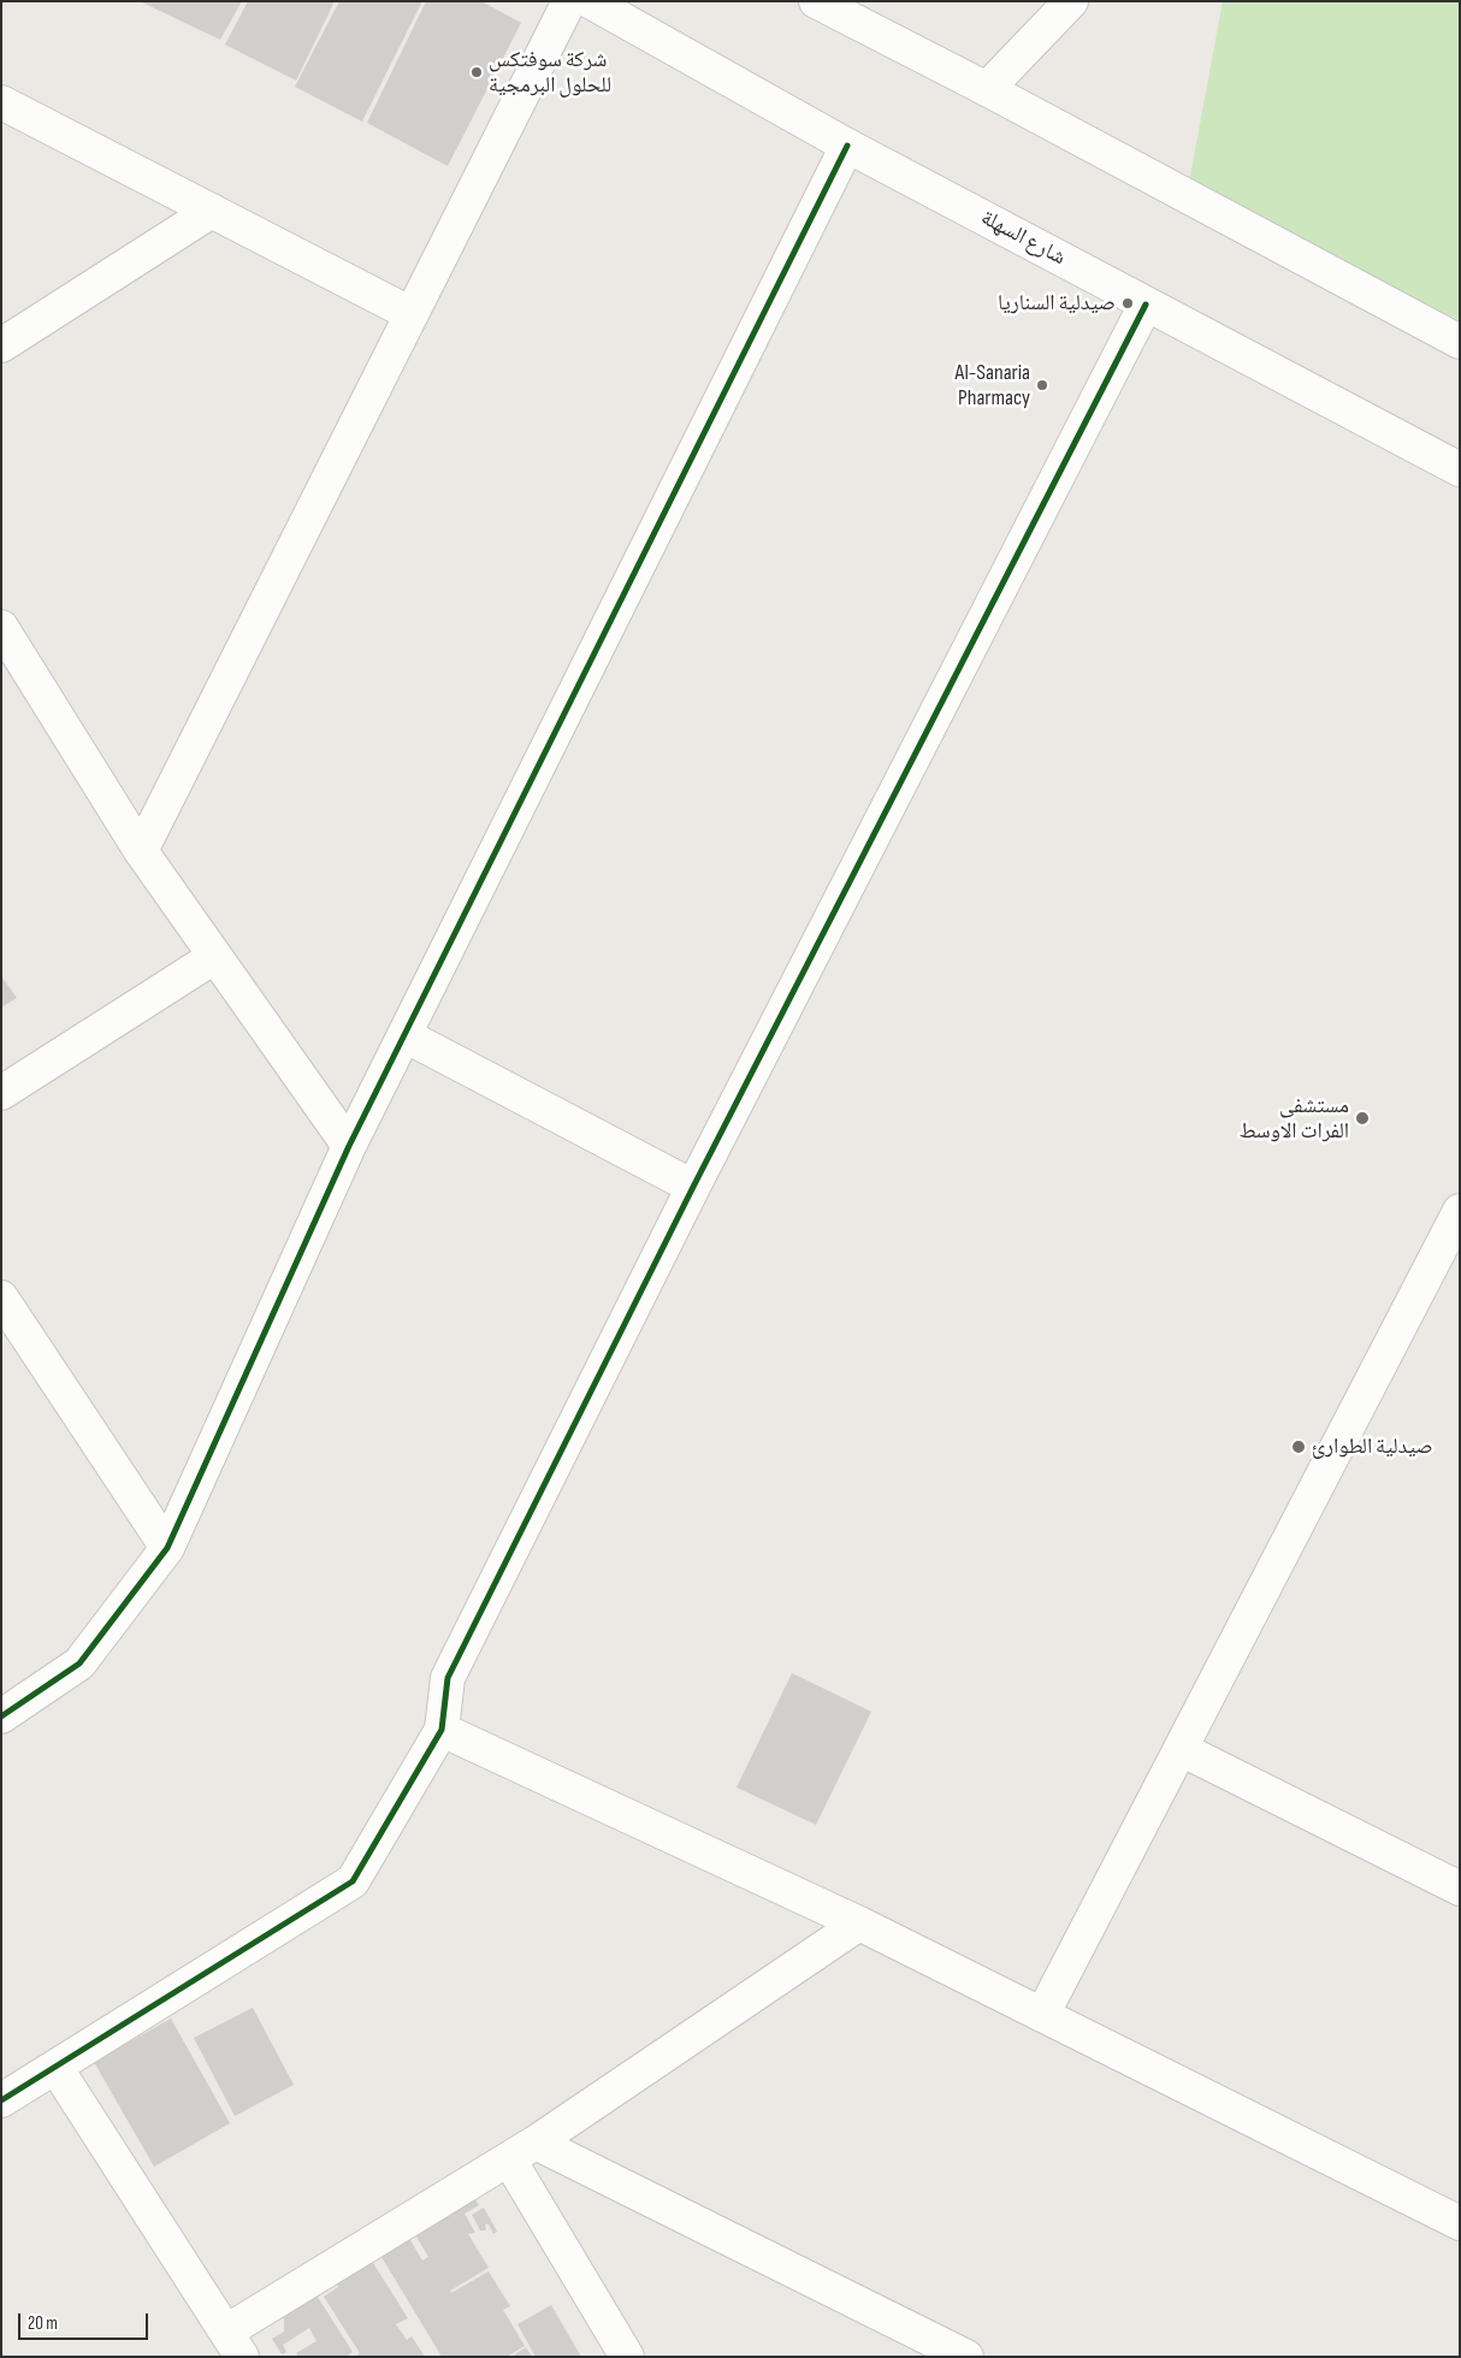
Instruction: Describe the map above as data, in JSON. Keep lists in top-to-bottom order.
{
  "streets": {
    "street": ["شارع السهلة"]
  },
  "places": [
    "شركة سوفتكس للحلول البرمجية",
    "صيدلية السناريا",
    "Al-Sanaria Pharmacy",
    "مستشفى الفرات الاوسط",
    "صيدلية الطوارئ"
  ],
  "scale_bar": "20 m"
}
